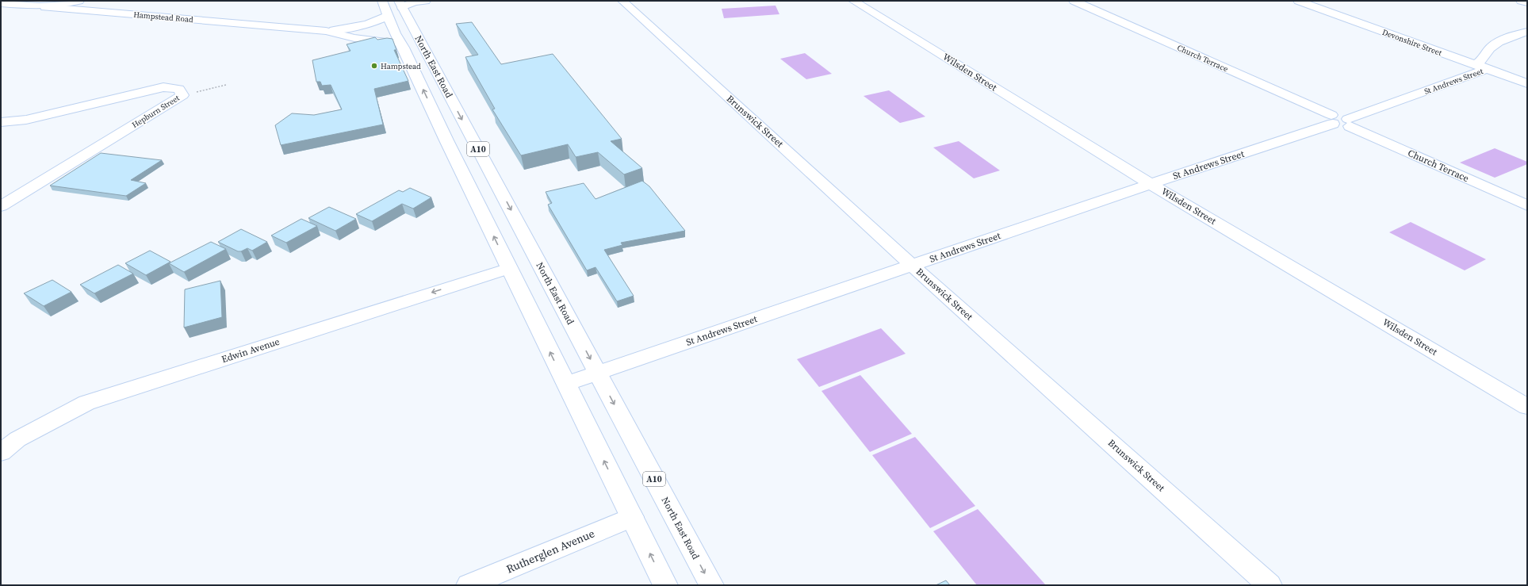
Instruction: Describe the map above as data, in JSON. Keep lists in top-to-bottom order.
{
  "streets": {
    "main road": [
      "Hampstead Road",
      "Devonshire Street",
      "Church Terrace",
      "North East Road",
      "Wilsden Street",
      "St Andrews Street",
      "Hepburn Street",
      "Brunswick Street",
      "A10",
      "Edwin Avenue",
      "Rutherglen Avenue"
    ]
  },
  "crossings": [
    ["Hampstead Road", "North East Road"],
    ["Devonshire Street", "St Andrews Street"],
    ["Church Terrace", "St Andrews Street"],
    ["North East Road", "St Andrews Street"],
    ["North East Road", "Edwin Avenue"],
    ["North East Road", "Rutherglen Avenue"],
    ["Wilsden Street", "St Andrews Street"],
    ["St Andrews Street", "Brunswick Street"]
  ],
  "one_way": ["Edwin Avenue"],
  "places": ["Hampstead"]
}
